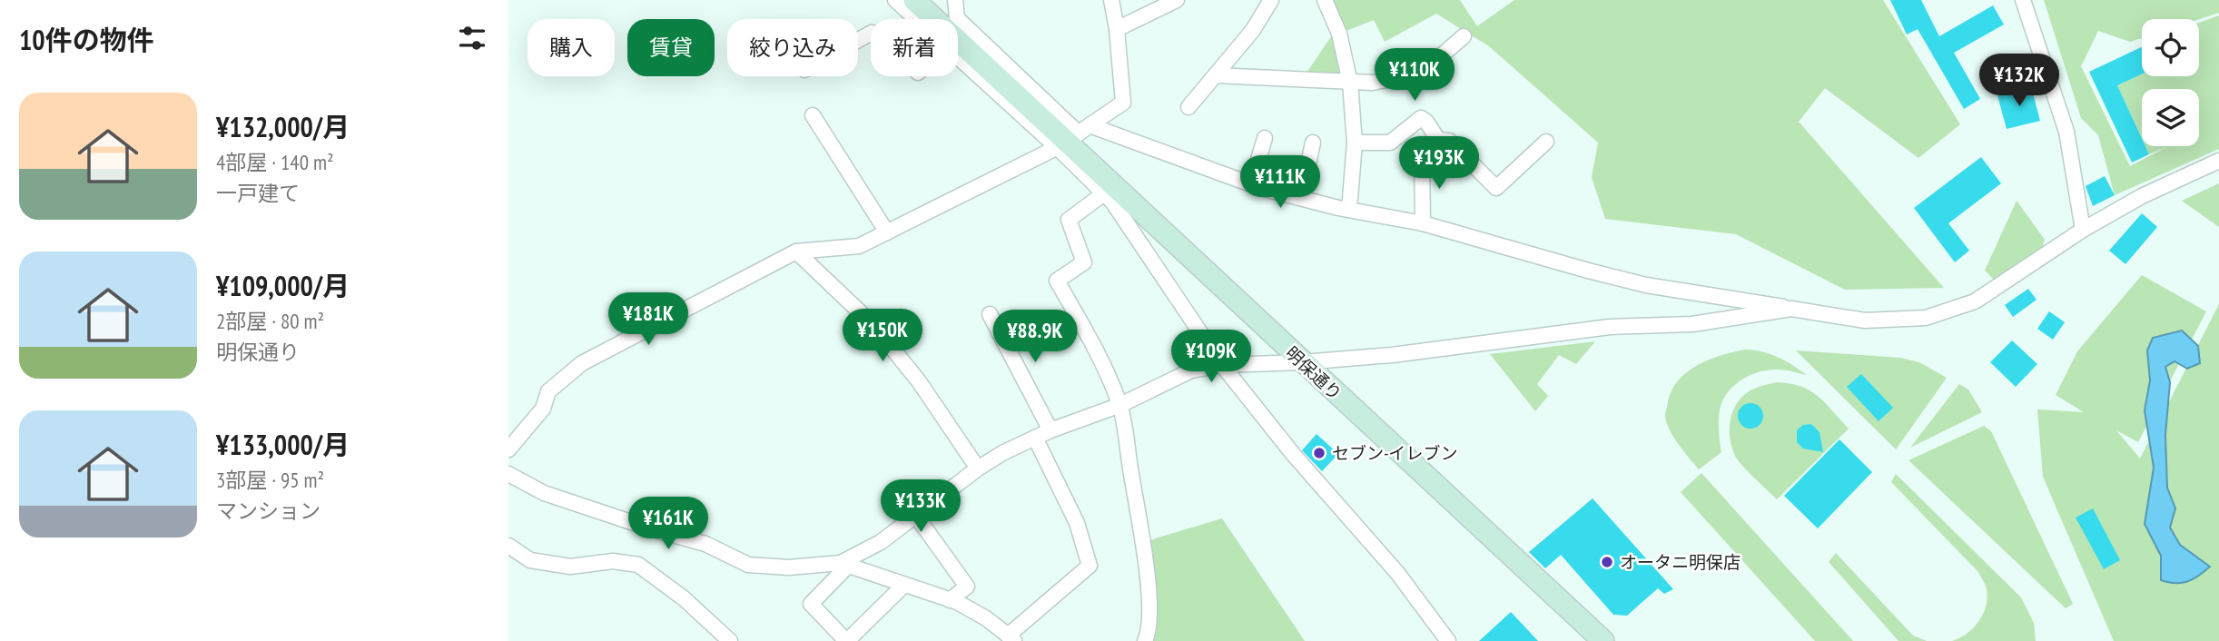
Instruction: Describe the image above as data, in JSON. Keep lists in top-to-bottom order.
{
  "streets": {
    "street": ["明保通り"]
  },
  "places": ["セブン-イレブン", "オータニ明保店"],
  "page": {
    "heading": "10件の物件",
    "chip": [
      "購入",
      "賃貸",
      "絞り込み",
      "新着"
    ],
    "price": [
      "¥110K",
      "¥132K",
      "¥193K",
      "¥111K",
      "¥181K",
      "¥150K",
      "¥88.9K",
      "¥109K",
      "¥133K",
      "¥161K"
    ],
    "list": [
      {
        "name": "¥132,000/月",
        "note": "4部屋 · 140 m² · 一戸建て"
      },
      {
        "name": "¥109,000/月",
        "note": "2部屋 · 80 m² · 明保通り"
      },
      {
        "name": "¥133,000/月",
        "note": "3部屋 · 95 m² · マンション"
      }
    ]
  }
}
